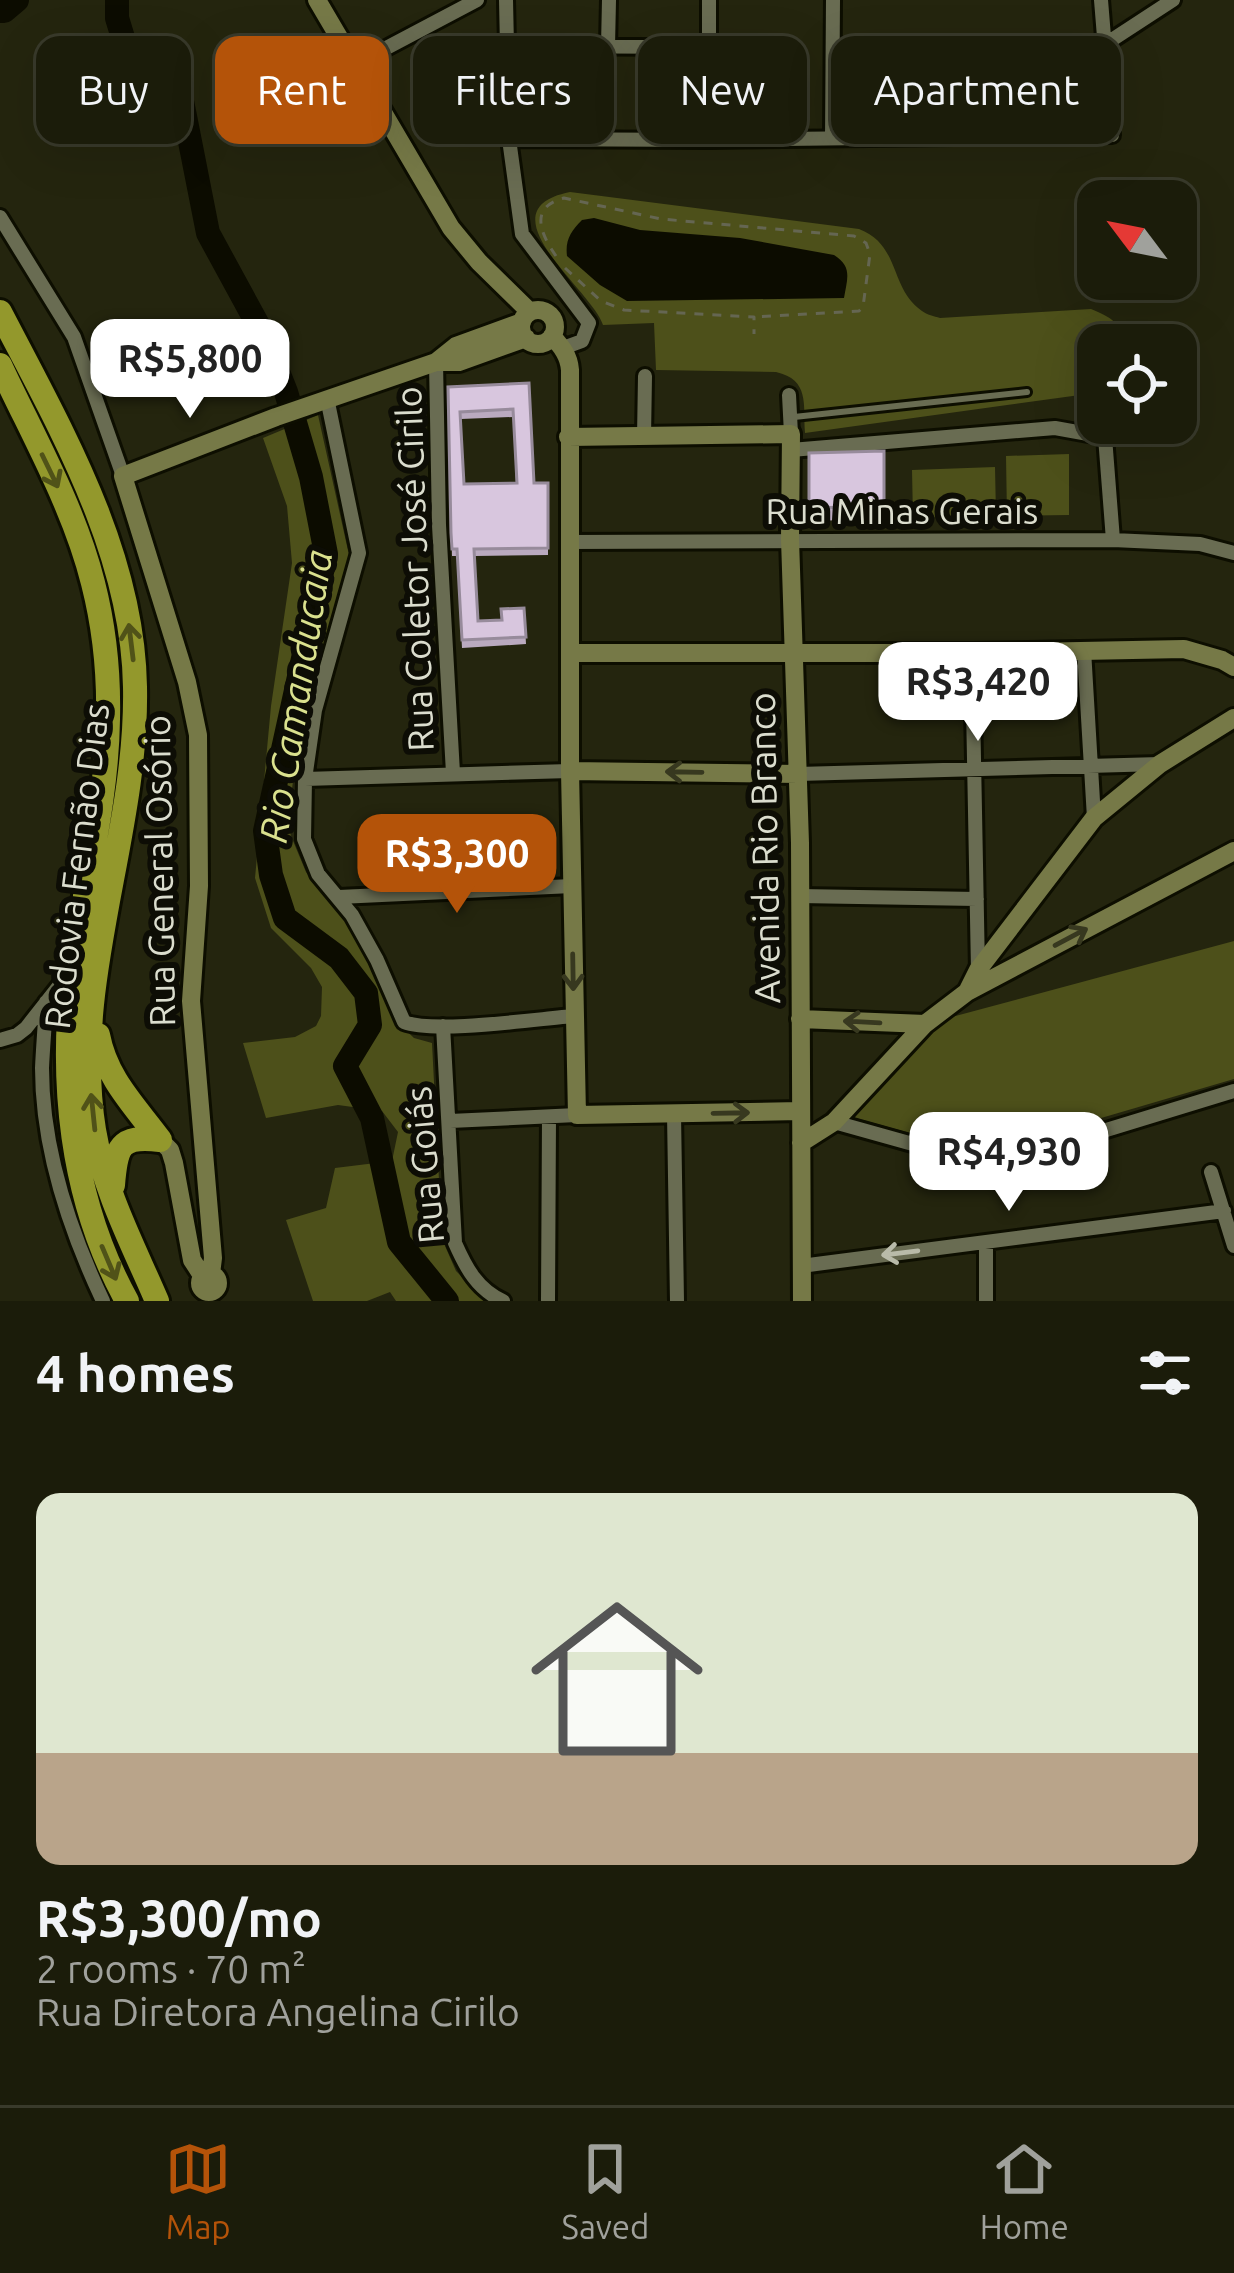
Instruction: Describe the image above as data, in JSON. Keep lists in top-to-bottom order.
{
  "streets": {
    "highway": ["Rodovia Fernão Dias"],
    "street": [
      "Rua Minas Gerais",
      "Rua Coletor José Cirilo",
      "Avenida Rio Branco",
      "Rua General Osório",
      "Rua Goiás"
    ]
  },
  "crossings": [
    ["Rua Minas Gerais", "Avenida Rio Branco"]
  ],
  "water": ["Rio Camanducaia"],
  "north": "top left",
  "page": {
    "chip": [
      "Buy",
      "Rent",
      "Filters",
      "New",
      "Apartment"
    ],
    "price": [
      "R$5,800",
      "R$3,420",
      "R$3,300",
      "R$4,930"
    ],
    "heading": "4 homes",
    "list": [
      {
        "name": "R$3,300/mo",
        "note": "2 rooms · 70 m² · Rua Diretora Angelina Cirilo"
      }
    ],
    "tabs": ["Map", "Saved", "Home"]
  }
}
